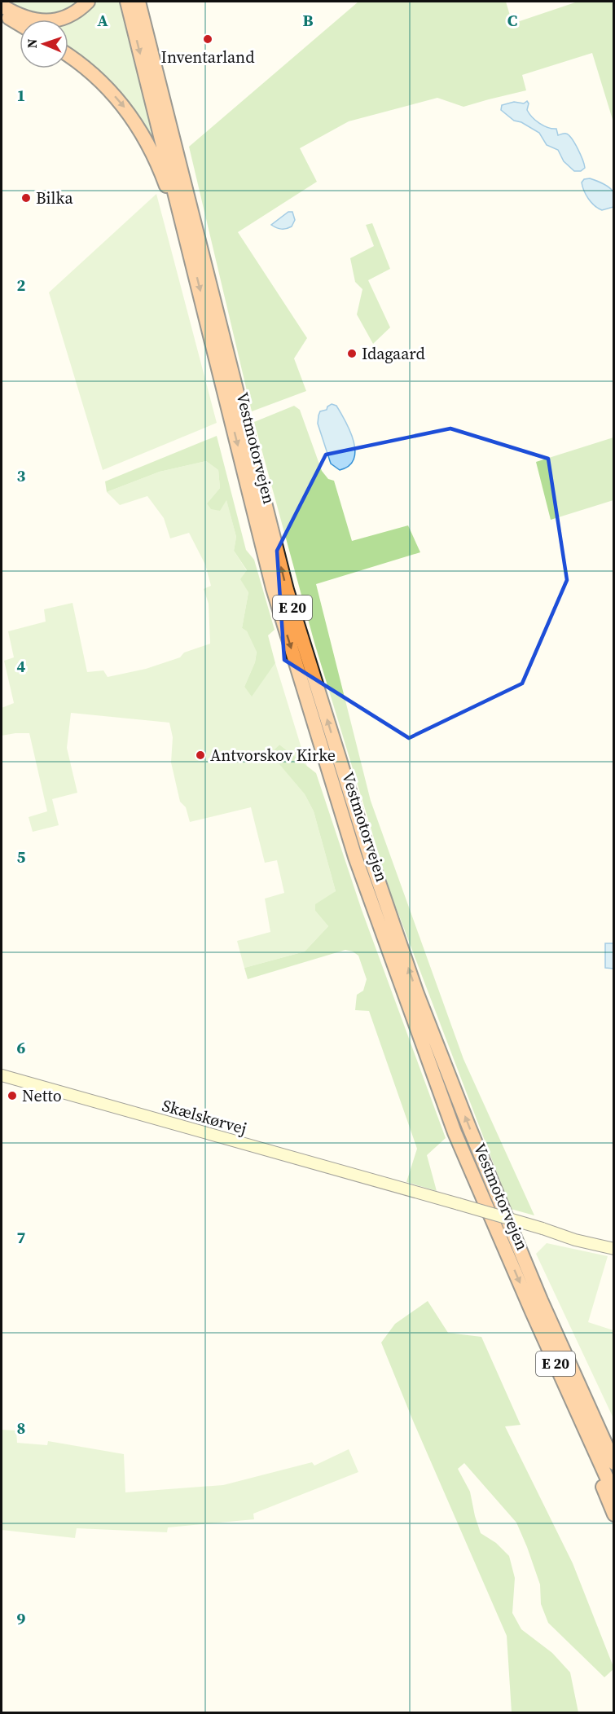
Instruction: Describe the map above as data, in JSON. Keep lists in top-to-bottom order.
{
  "streets": {
    "highway": ["Vestmotorvejen", "E 20"],
    "street": ["Skælskørvej"]
  },
  "places": [
    "Inventarland",
    "Bilka",
    "Idagaard",
    "Antvorskov Kirke",
    "Netto"
  ],
  "north": "left",
  "grid": {
    "columns": ["A", "B", "C"],
    "rows": [
      "1",
      "2",
      "3",
      "4",
      "5",
      "6",
      "7",
      "8",
      "9"
    ]
  }
}
